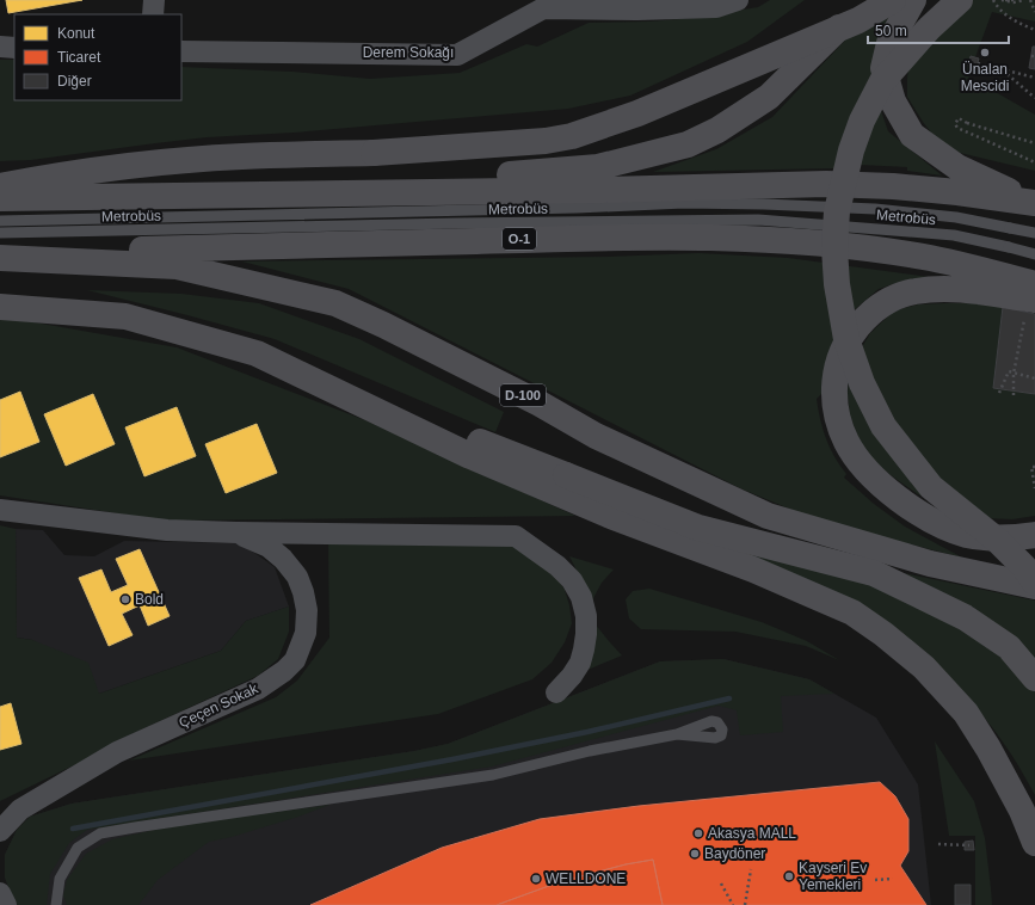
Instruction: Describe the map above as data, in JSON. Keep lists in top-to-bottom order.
{
  "streets": {
    "highway": ["O-1", "D-100"],
    "street": ["Derem Sokağı", "Çeçen Sokak"],
    "lane": ["Metrobüs"]
  },
  "places": [
    "Ünalan Mescidi",
    "Bold",
    "Akasya MALL",
    "Baydöner",
    "Kayseri Ev Yemekleri",
    "WELLDONE"
  ],
  "legend": ["Konut", "Ticaret", "Diğer"],
  "scale_bar": "50 m"
}
